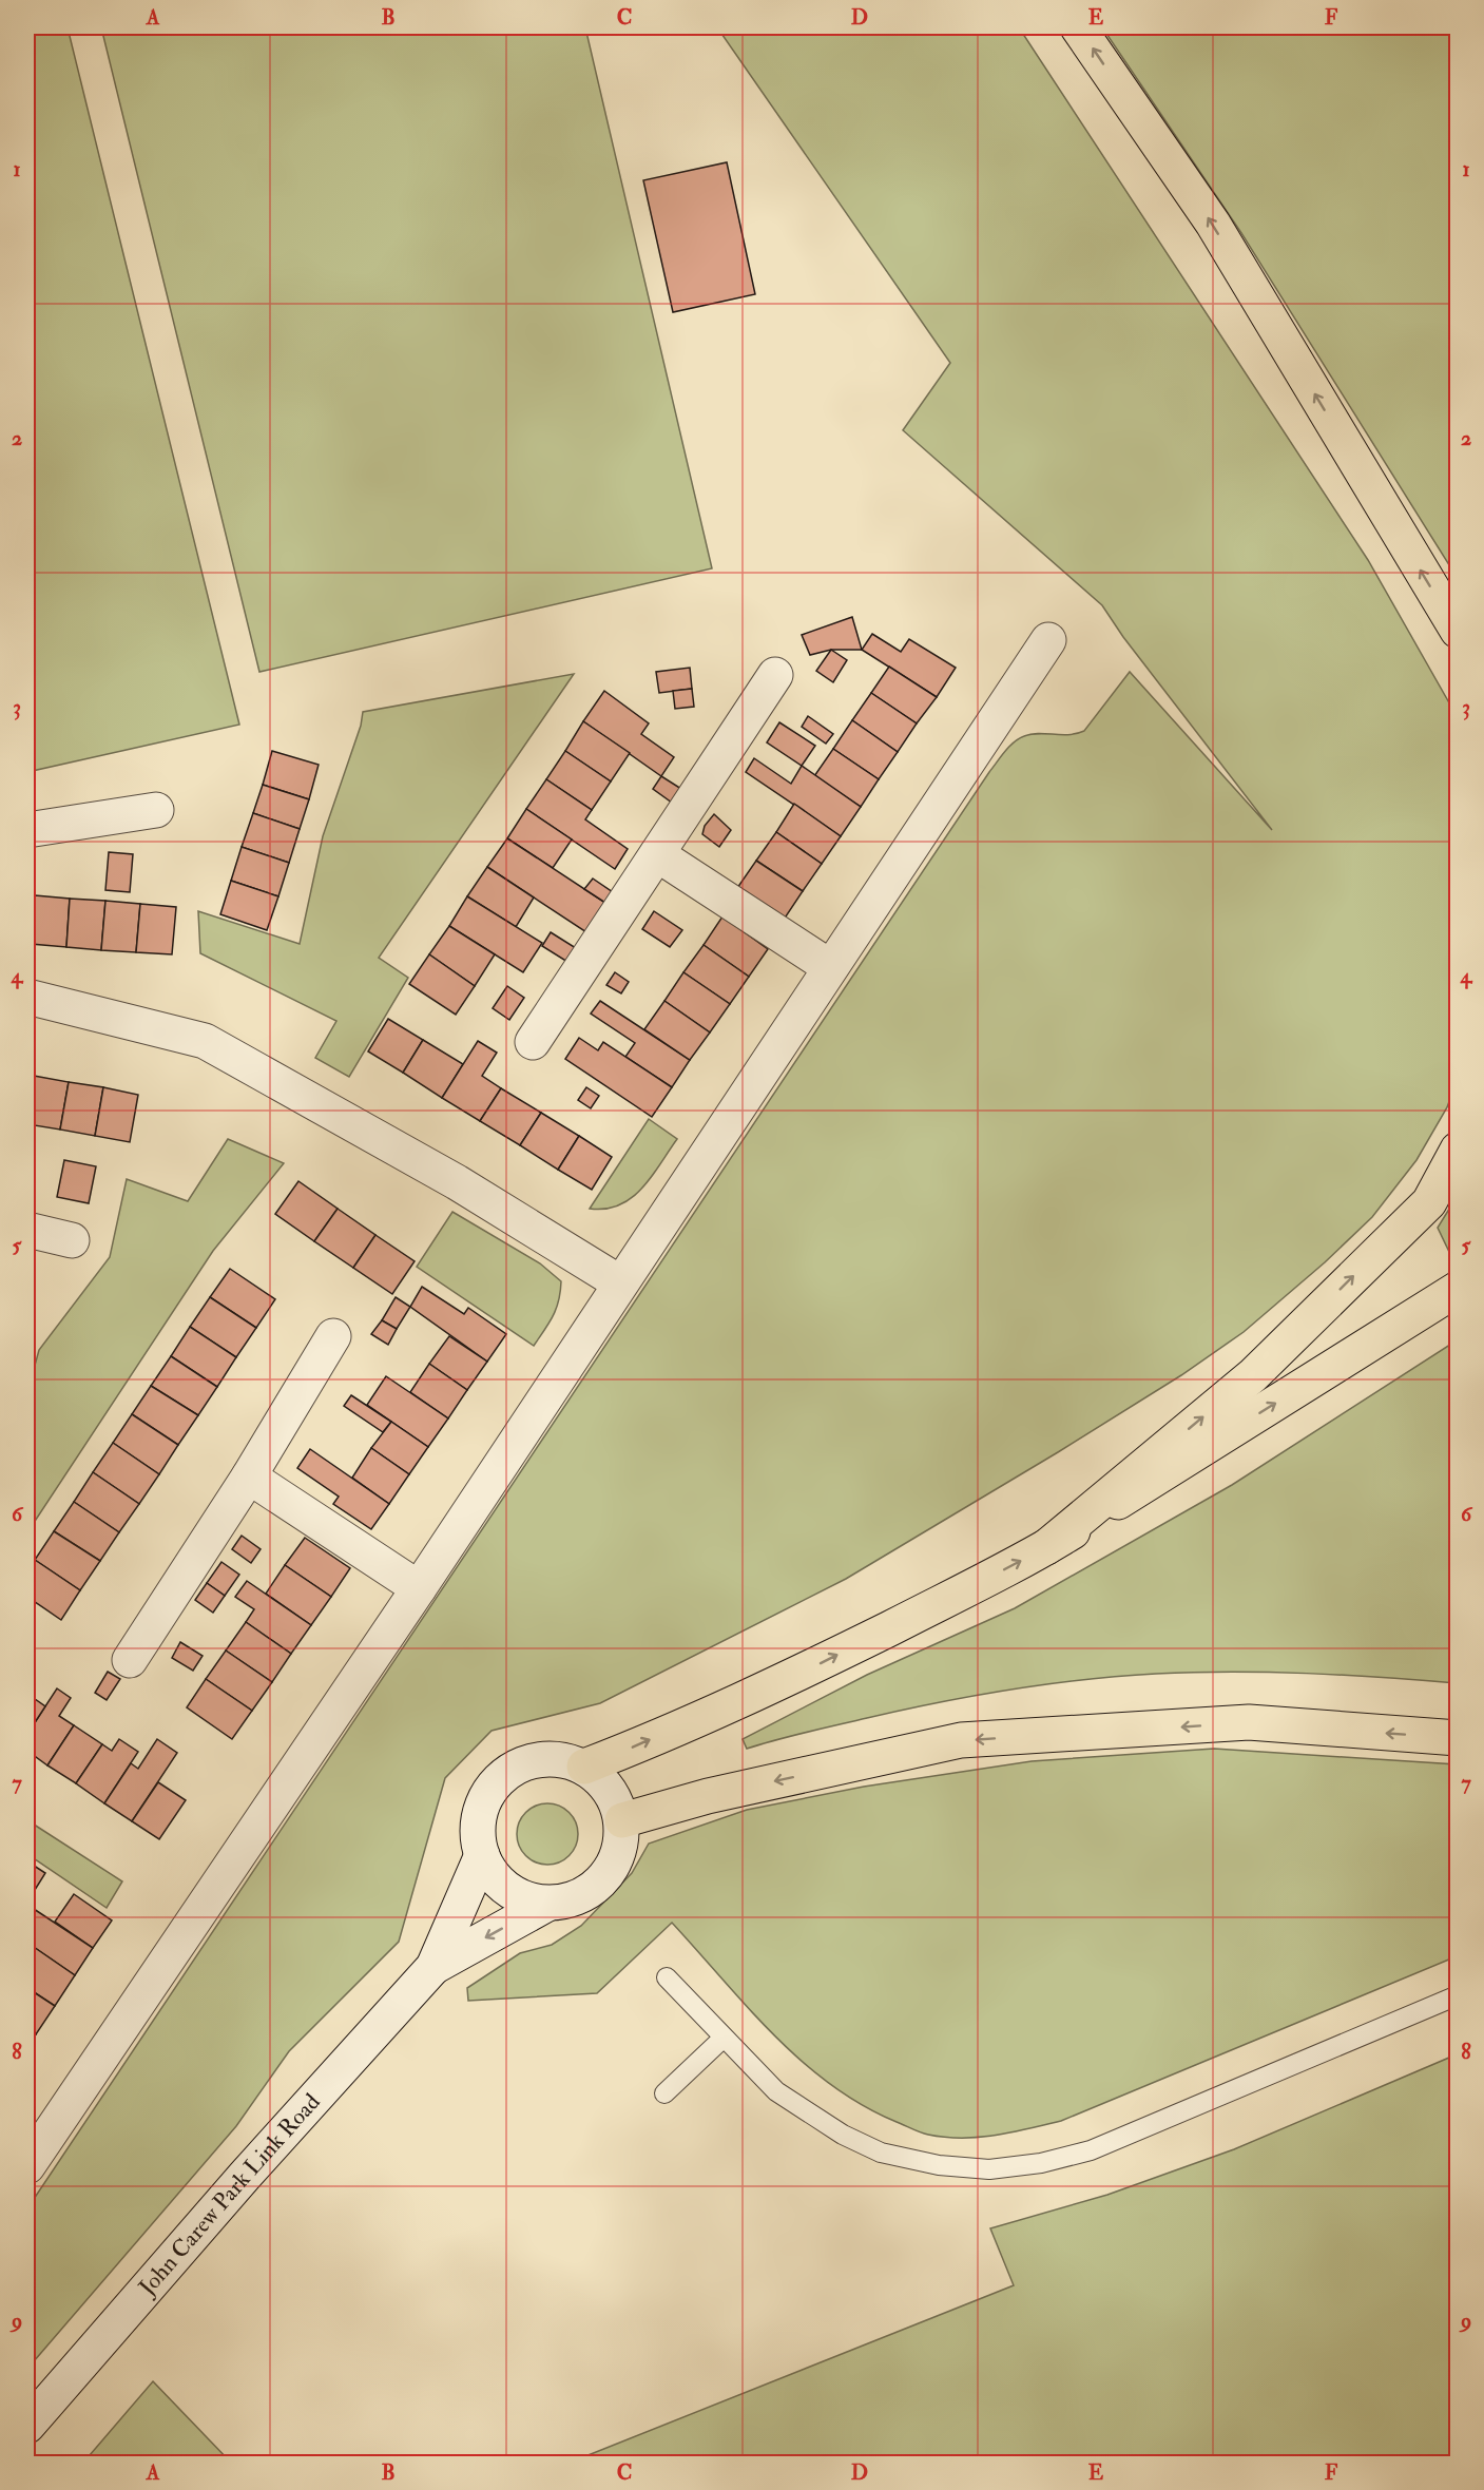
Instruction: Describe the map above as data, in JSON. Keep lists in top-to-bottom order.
{
  "streets": {
    "street": ["John Carew Park Link Road"]
  },
  "grid": {
    "columns": [
      "A",
      "B",
      "C",
      "D",
      "E",
      "F"
    ],
    "rows": [
      "1",
      "2",
      "3",
      "4",
      "5",
      "6",
      "7",
      "8",
      "9"
    ]
  }
}
